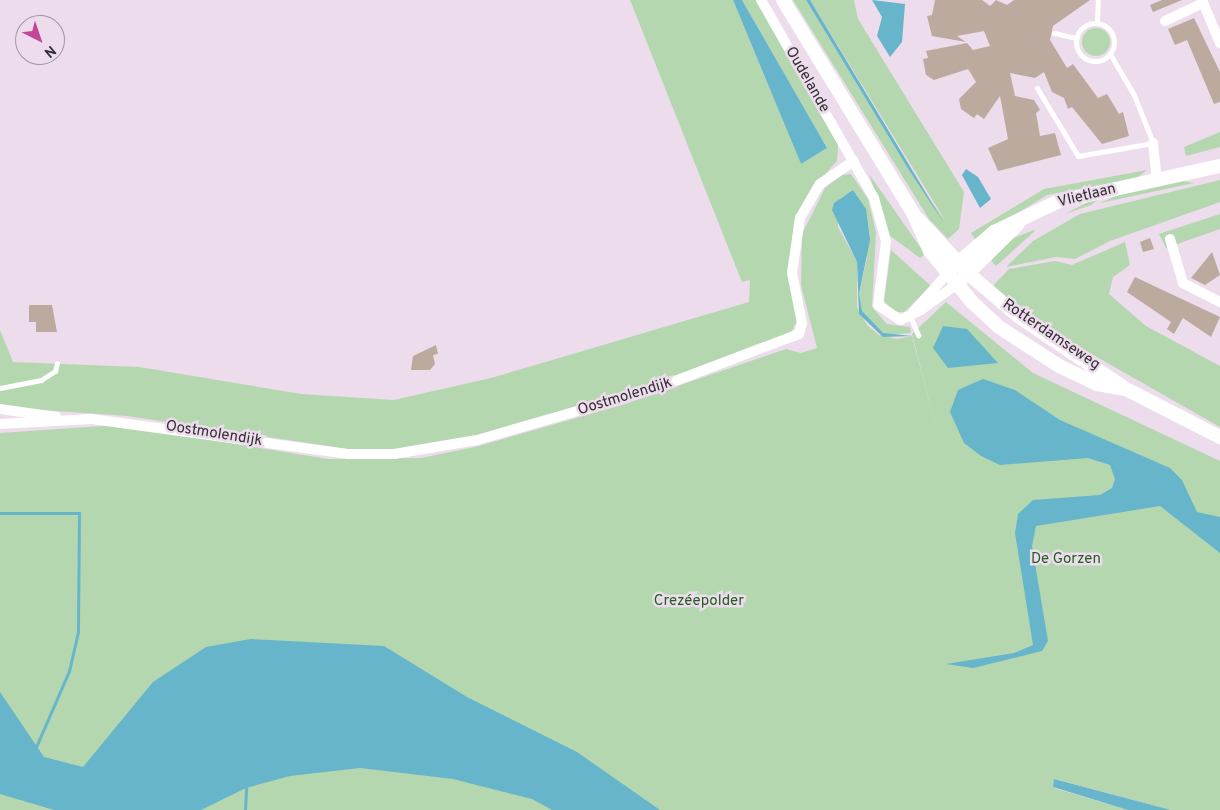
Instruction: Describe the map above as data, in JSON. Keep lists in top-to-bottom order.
{
  "streets": {
    "main road": ["Vlietlaan", "Rotterdamseweg"],
    "street": ["Oudelande", "Oostmolendijk"]
  },
  "crossings": [
    ["Oudelande", "Oostmolendijk"],
    ["Vlietlaan", "Rotterdamseweg"]
  ],
  "parks": ["De Gorzen", "Crezéepolder"],
  "north": "bottom right"
}
